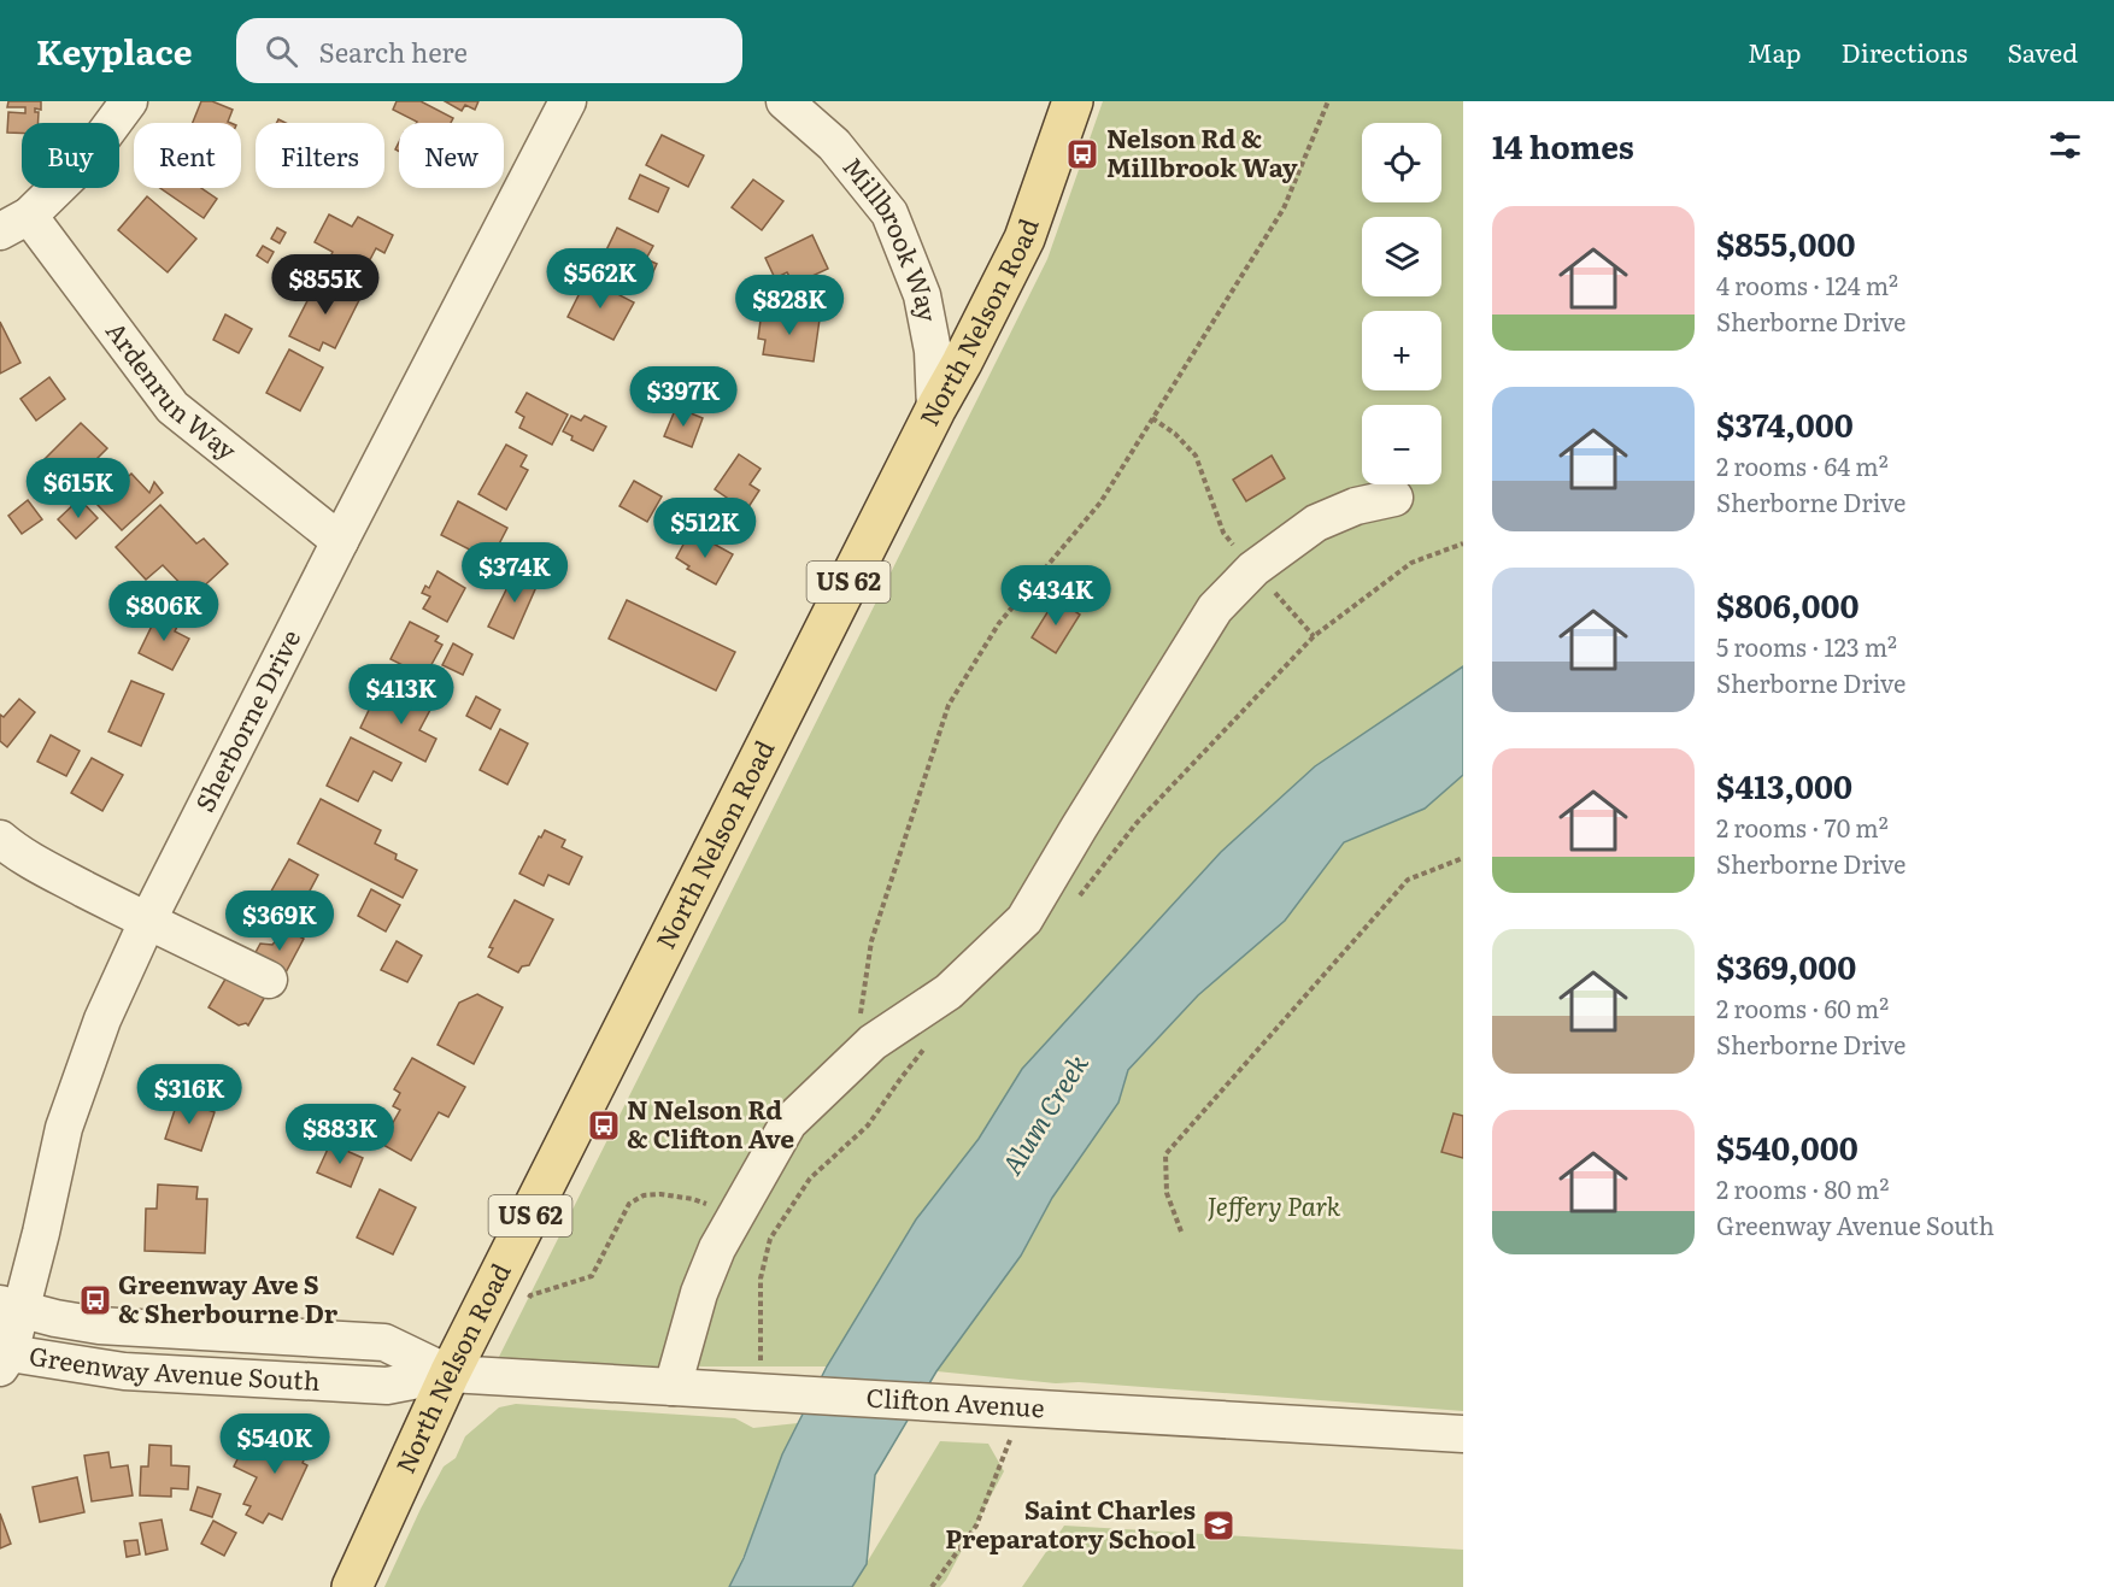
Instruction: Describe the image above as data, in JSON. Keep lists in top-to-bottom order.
{
  "streets": {
    "main road": ["North Nelson Road", "US 62"],
    "street": [
      "Millbrook Way",
      "Ardenrun Way",
      "Sherborne Drive",
      "Greenway Avenue South",
      "Clifton Avenue"
    ]
  },
  "crossings": [
    ["Millbrook Way", "North Nelson Road"],
    ["North Nelson Road", "Greenway Avenue South"],
    ["North Nelson Road", "Clifton Avenue"],
    ["Ardenrun Way", "Sherborne Drive"],
    ["Sherborne Drive", "Greenway Avenue South"],
    ["Greenway Avenue South", "Clifton Avenue"]
  ],
  "water": ["Alum Creek"],
  "parks": ["Jeffery Park"],
  "places": {
    "bus stop": ["Nelson Rd & Millbrook Way", "N Nelson Rd & Clifton Ave", "Greenway Ave S & Sherbourne Dr"],
    "school or university": ["Saint Charles Preparatory School"]
  },
  "page": {
    "header": "Keyplace",
    "search": "Search here",
    "nav": ["Map", "Directions", "Saved"],
    "heading": "14 homes",
    "map_buttons": ["+", "−"],
    "chip": [
      "Buy",
      "Rent",
      "Filters",
      "New"
    ],
    "list": [
      {
        "name": "$855,000",
        "note": "4 rooms · 124 m² · Sherborne Drive"
      },
      {
        "name": "$374,000",
        "note": "2 rooms · 64 m² · Sherborne Drive"
      },
      {
        "name": "$806,000",
        "note": "5 rooms · 123 m² · Sherborne Drive"
      },
      {
        "name": "$413,000",
        "note": "2 rooms · 70 m² · Sherborne Drive"
      },
      {
        "name": "$369,000",
        "note": "2 rooms · 60 m² · Sherborne Drive"
      },
      {
        "name": "$540,000",
        "note": "2 rooms · 80 m² · Greenway Avenue South"
      }
    ],
    "price": [
      "$562K",
      "$855K",
      "$828K",
      "$397K",
      "$615K",
      "$512K",
      "$374K",
      "$434K",
      "$806K",
      "$413K",
      "$369K",
      "$316K",
      "$883K",
      "$540K"
    ]
  }
}
